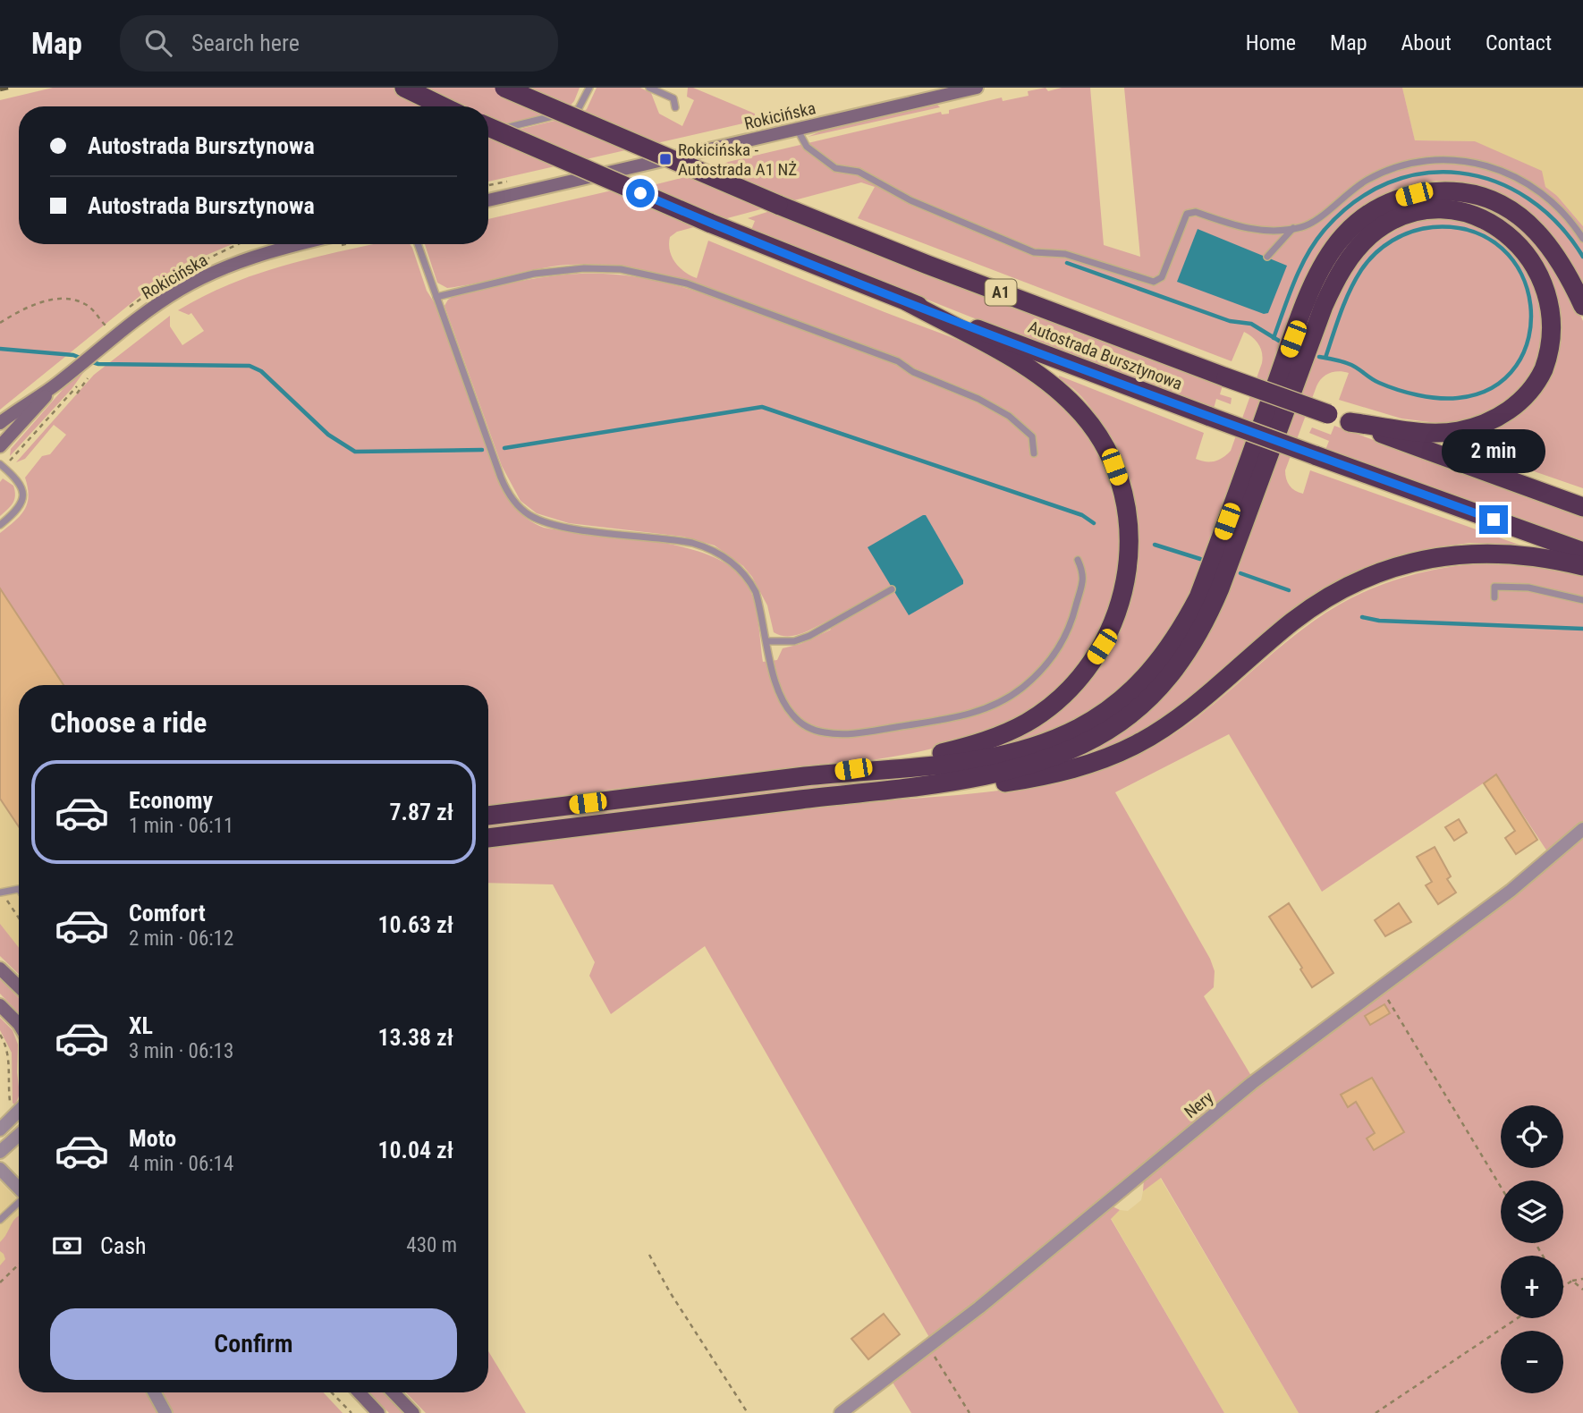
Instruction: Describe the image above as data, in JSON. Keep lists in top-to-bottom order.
{
  "streets": {
    "highway": ["A1", "Autostrada Bursztynowa"],
    "main road": ["Rokicińska"],
    "street": ["Nery"]
  },
  "places": {
    "transit": ["Rokicińska - Autostrada A1 NŻ"]
  },
  "page": {
    "header": "Map",
    "search": "Search here",
    "nav": [
      "Home",
      "Map",
      "About",
      "Contact"
    ],
    "banner": ["Autostrada Bursztynowa", "Autostrada Bursztynowa"],
    "bubble": "2 min",
    "heading": "Choose a ride",
    "list": [
      {
        "name": "Economy",
        "note": "1 min · 06:11",
        "value": "7.87 zł"
      },
      {
        "name": "Comfort",
        "note": "2 min · 06:12",
        "value": "10.63 zł"
      },
      {
        "name": "XL",
        "note": "3 min · 06:13",
        "value": "13.38 zł"
      },
      {
        "name": "Moto",
        "note": "4 min · 06:14",
        "value": "10.04 zł"
      }
    ],
    "map_buttons": ["+", "−"],
    "pay": ["Cash", "430 m"],
    "buttons": "Confirm"
  }
}
